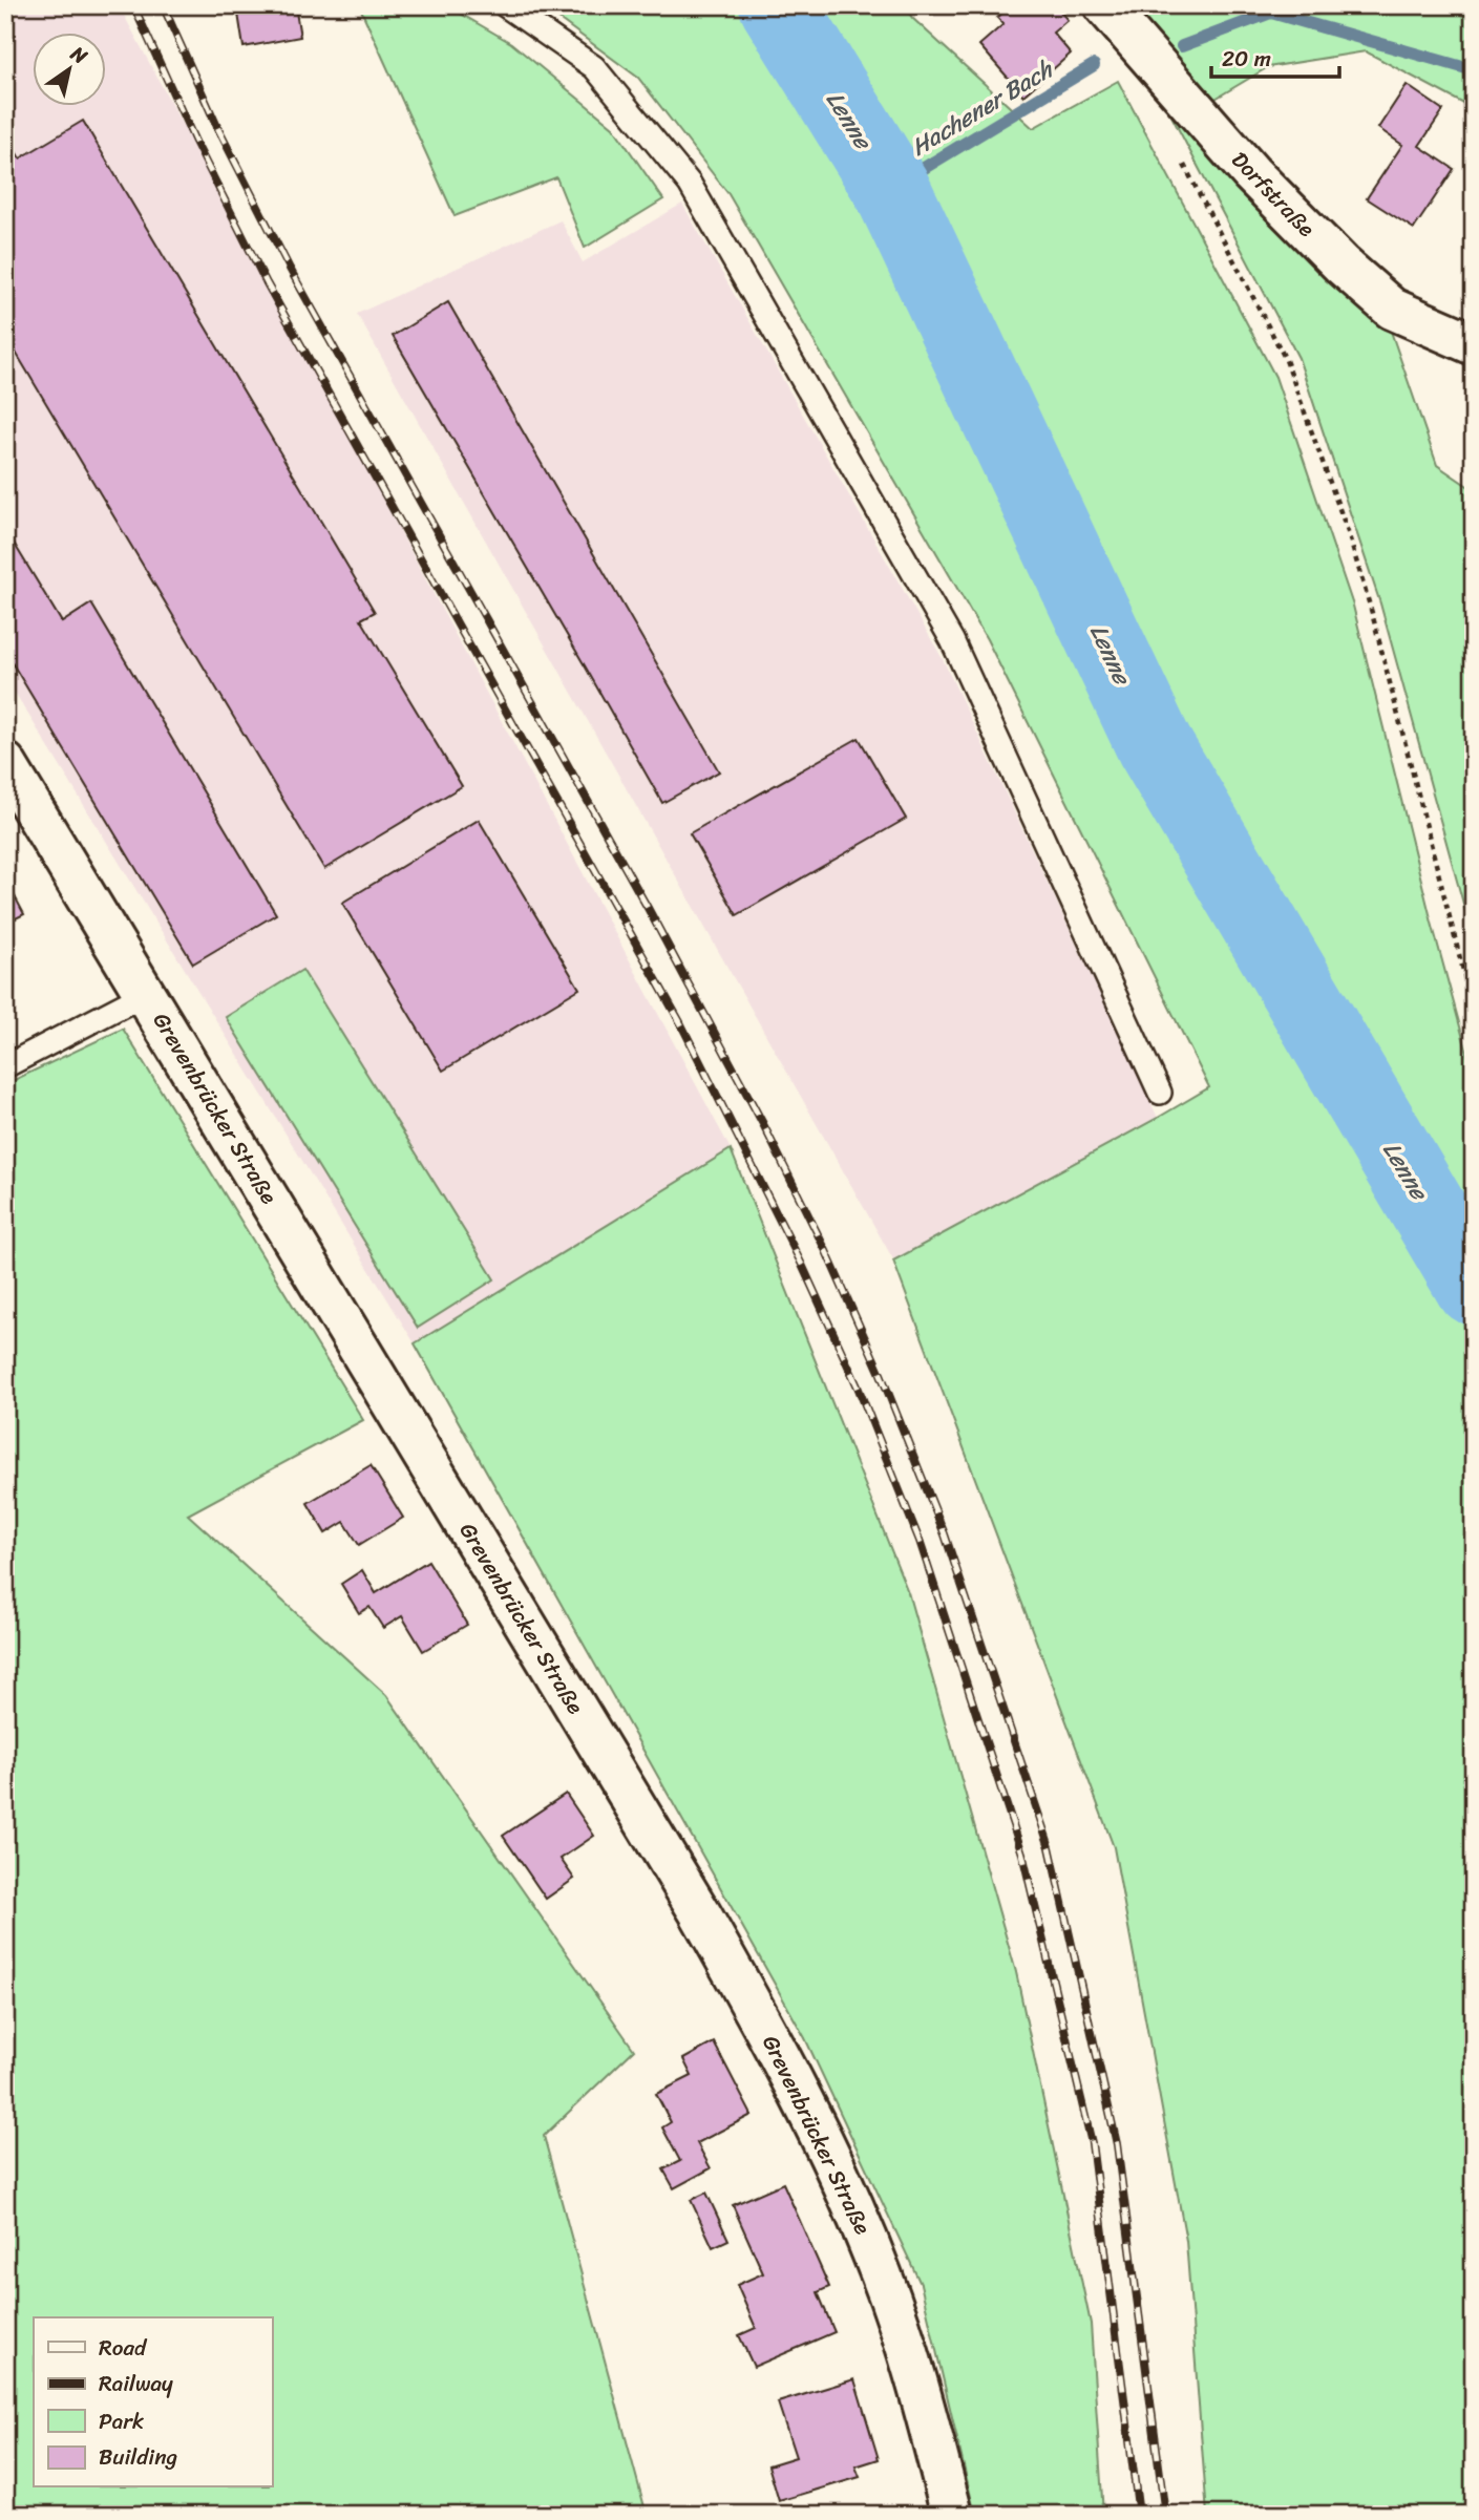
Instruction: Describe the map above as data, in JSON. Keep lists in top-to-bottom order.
{
  "streets": {
    "main road": ["Dorfstraße", "Grevenbrücker Straße"]
  },
  "water": ["Hachener Bach", "Lenne"],
  "legend": [
    "Road",
    "Railway",
    "Park",
    "Building"
  ],
  "scale_bar": "20 m",
  "north": "top right"
}
